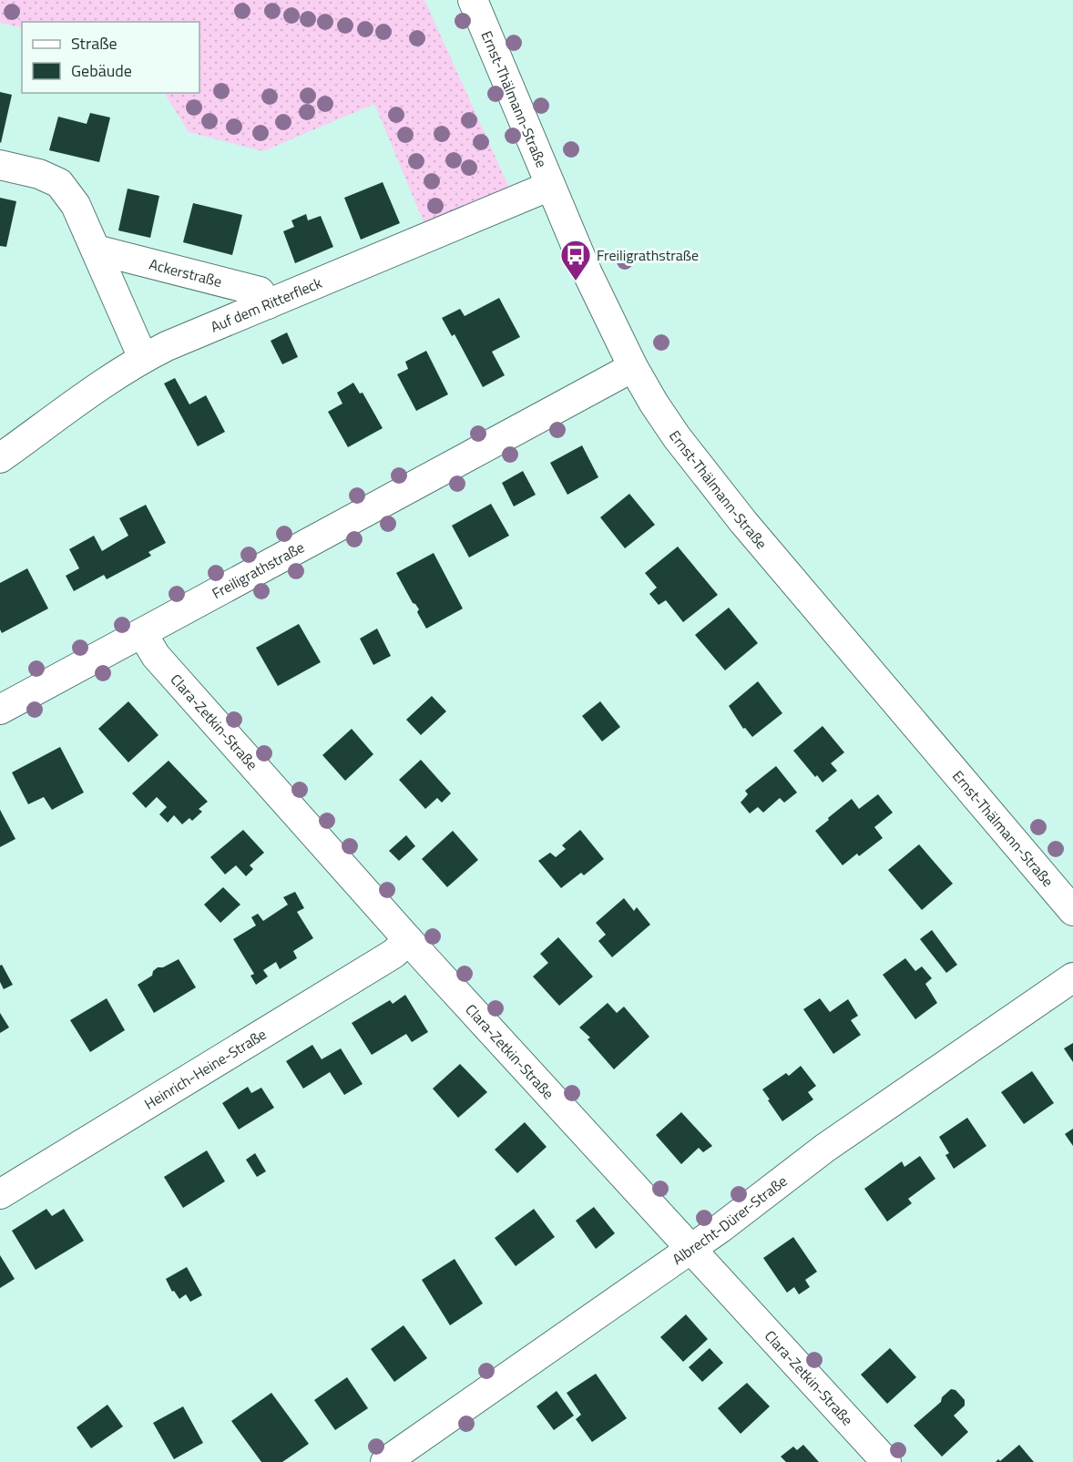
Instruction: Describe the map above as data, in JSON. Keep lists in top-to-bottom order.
{
  "streets": {
    "street": [
      "Ernst-Thälmann-Straße",
      "Ackerstraße",
      "Auf dem Ritterfleck",
      "Freiligrathstraße",
      "Clara-Zetkin-Straße",
      "Heinrich-Heine-Straße",
      "Albrecht-Dürer-Straße"
    ]
  },
  "crossings": [
    ["Ernst-Thälmann-Straße", "Auf dem Ritterfleck"],
    ["Ernst-Thälmann-Straße", "Freiligrathstraße"],
    ["Ackerstraße", "Auf dem Ritterfleck"],
    ["Freiligrathstraße", "Clara-Zetkin-Straße"],
    ["Clara-Zetkin-Straße", "Heinrich-Heine-Straße"],
    ["Clara-Zetkin-Straße", "Albrecht-Dürer-Straße"]
  ],
  "places": {
    "bus stop": ["Freiligrathstraße"]
  },
  "legend": ["Straße", "Gebäude"]
}
